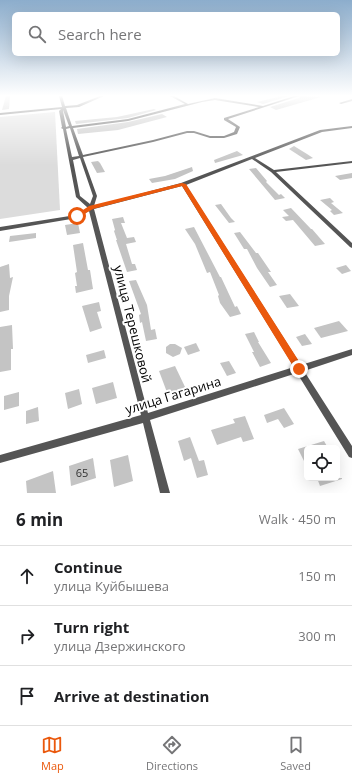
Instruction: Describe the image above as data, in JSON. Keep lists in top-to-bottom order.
{
  "streets": {
    "street": ["улица Терешковой", "улица Гагарина"]
  },
  "crossings": [
    ["улица Терешковой", "улица Гагарина"]
  ],
  "house_numbers": ["65"],
  "page": {
    "search": "Search here",
    "heading": ["6 min", "Walk · 450 m"],
    "list": [
      ["Continue", "улица Куйбышева", "150 m"],
      ["Turn right", "улица Дзержинского", "300 m"],
      "Arrive at destination"
    ],
    "nav": ["Map", "Directions", "Saved"]
  }
}
